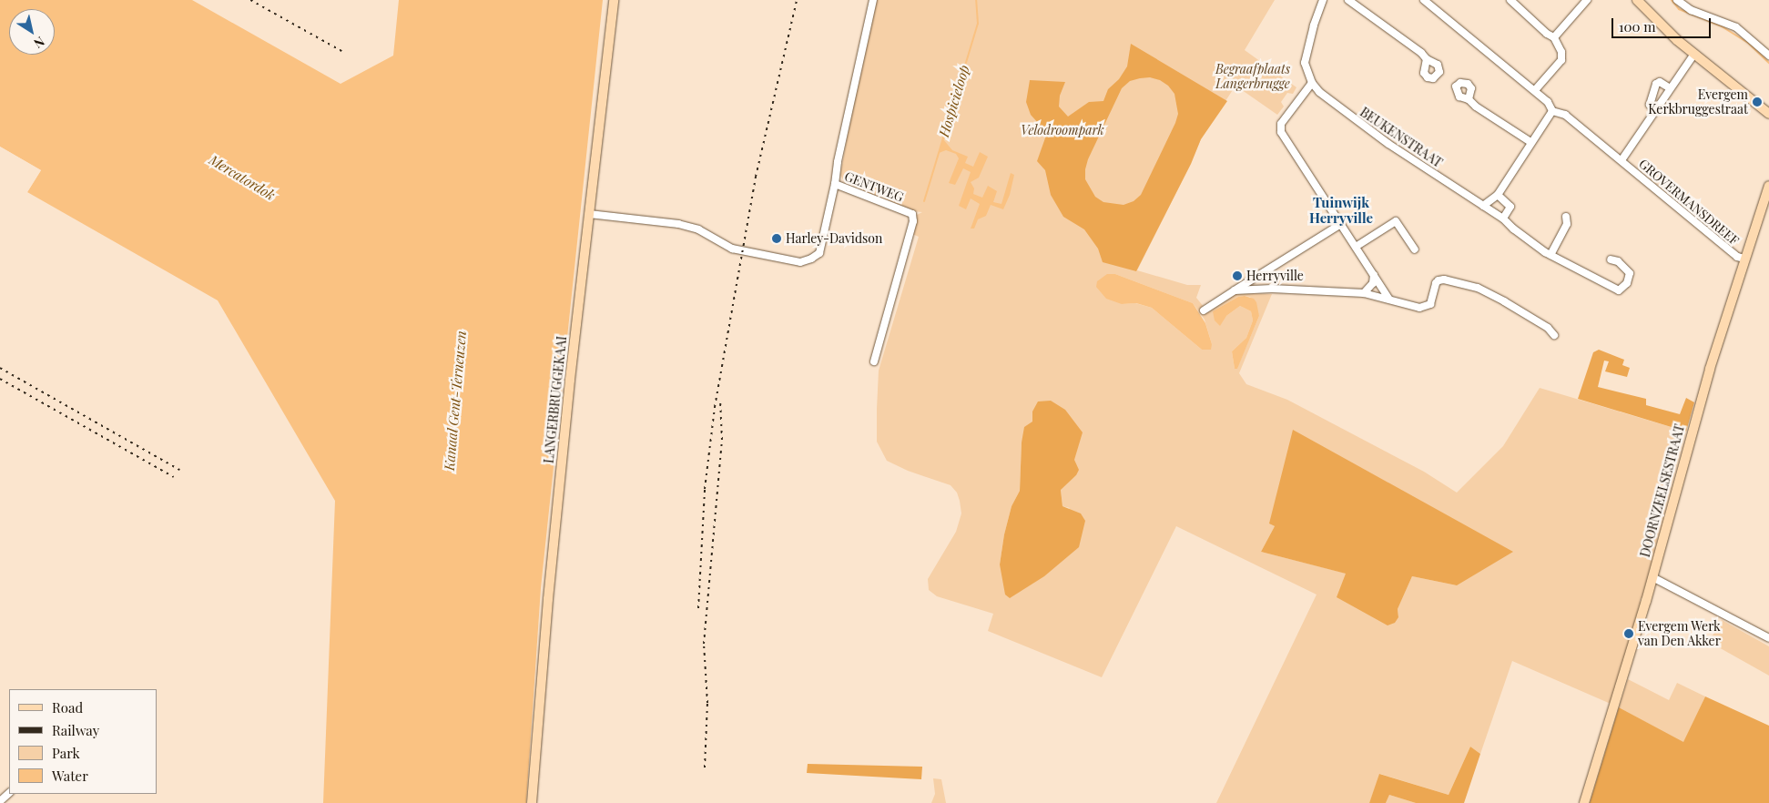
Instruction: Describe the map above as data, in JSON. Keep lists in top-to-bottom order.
{
  "streets": {
    "main road": ["LANGERBRUGGEKAAI", "DOORNZEELSESTRAAT"],
    "street": ["BEUKENSTRAAT", "GENTWEG", "GROVERMANSDREEF"]
  },
  "crossings": [
    ["GROVERMANSDREEF", "DOORNZEELSESTRAAT"]
  ],
  "districts": ["Tuinwijk Herryville"],
  "water": ["Hospicieloop", "Mercatordok", "Kanaal Gent-Terneuzen"],
  "parks": ["Begraafplaats Langerbrugge", "Velodroompark"],
  "places": [
    "Evergem Kerkbruggestraat",
    "Harley-Davidson",
    "Herryville",
    "Evergem Werk van Den Akker"
  ],
  "legend": [
    "Road",
    "Railway",
    "Park",
    "Water"
  ],
  "scale_bar": "100 m",
  "north": "bottom right"
}
